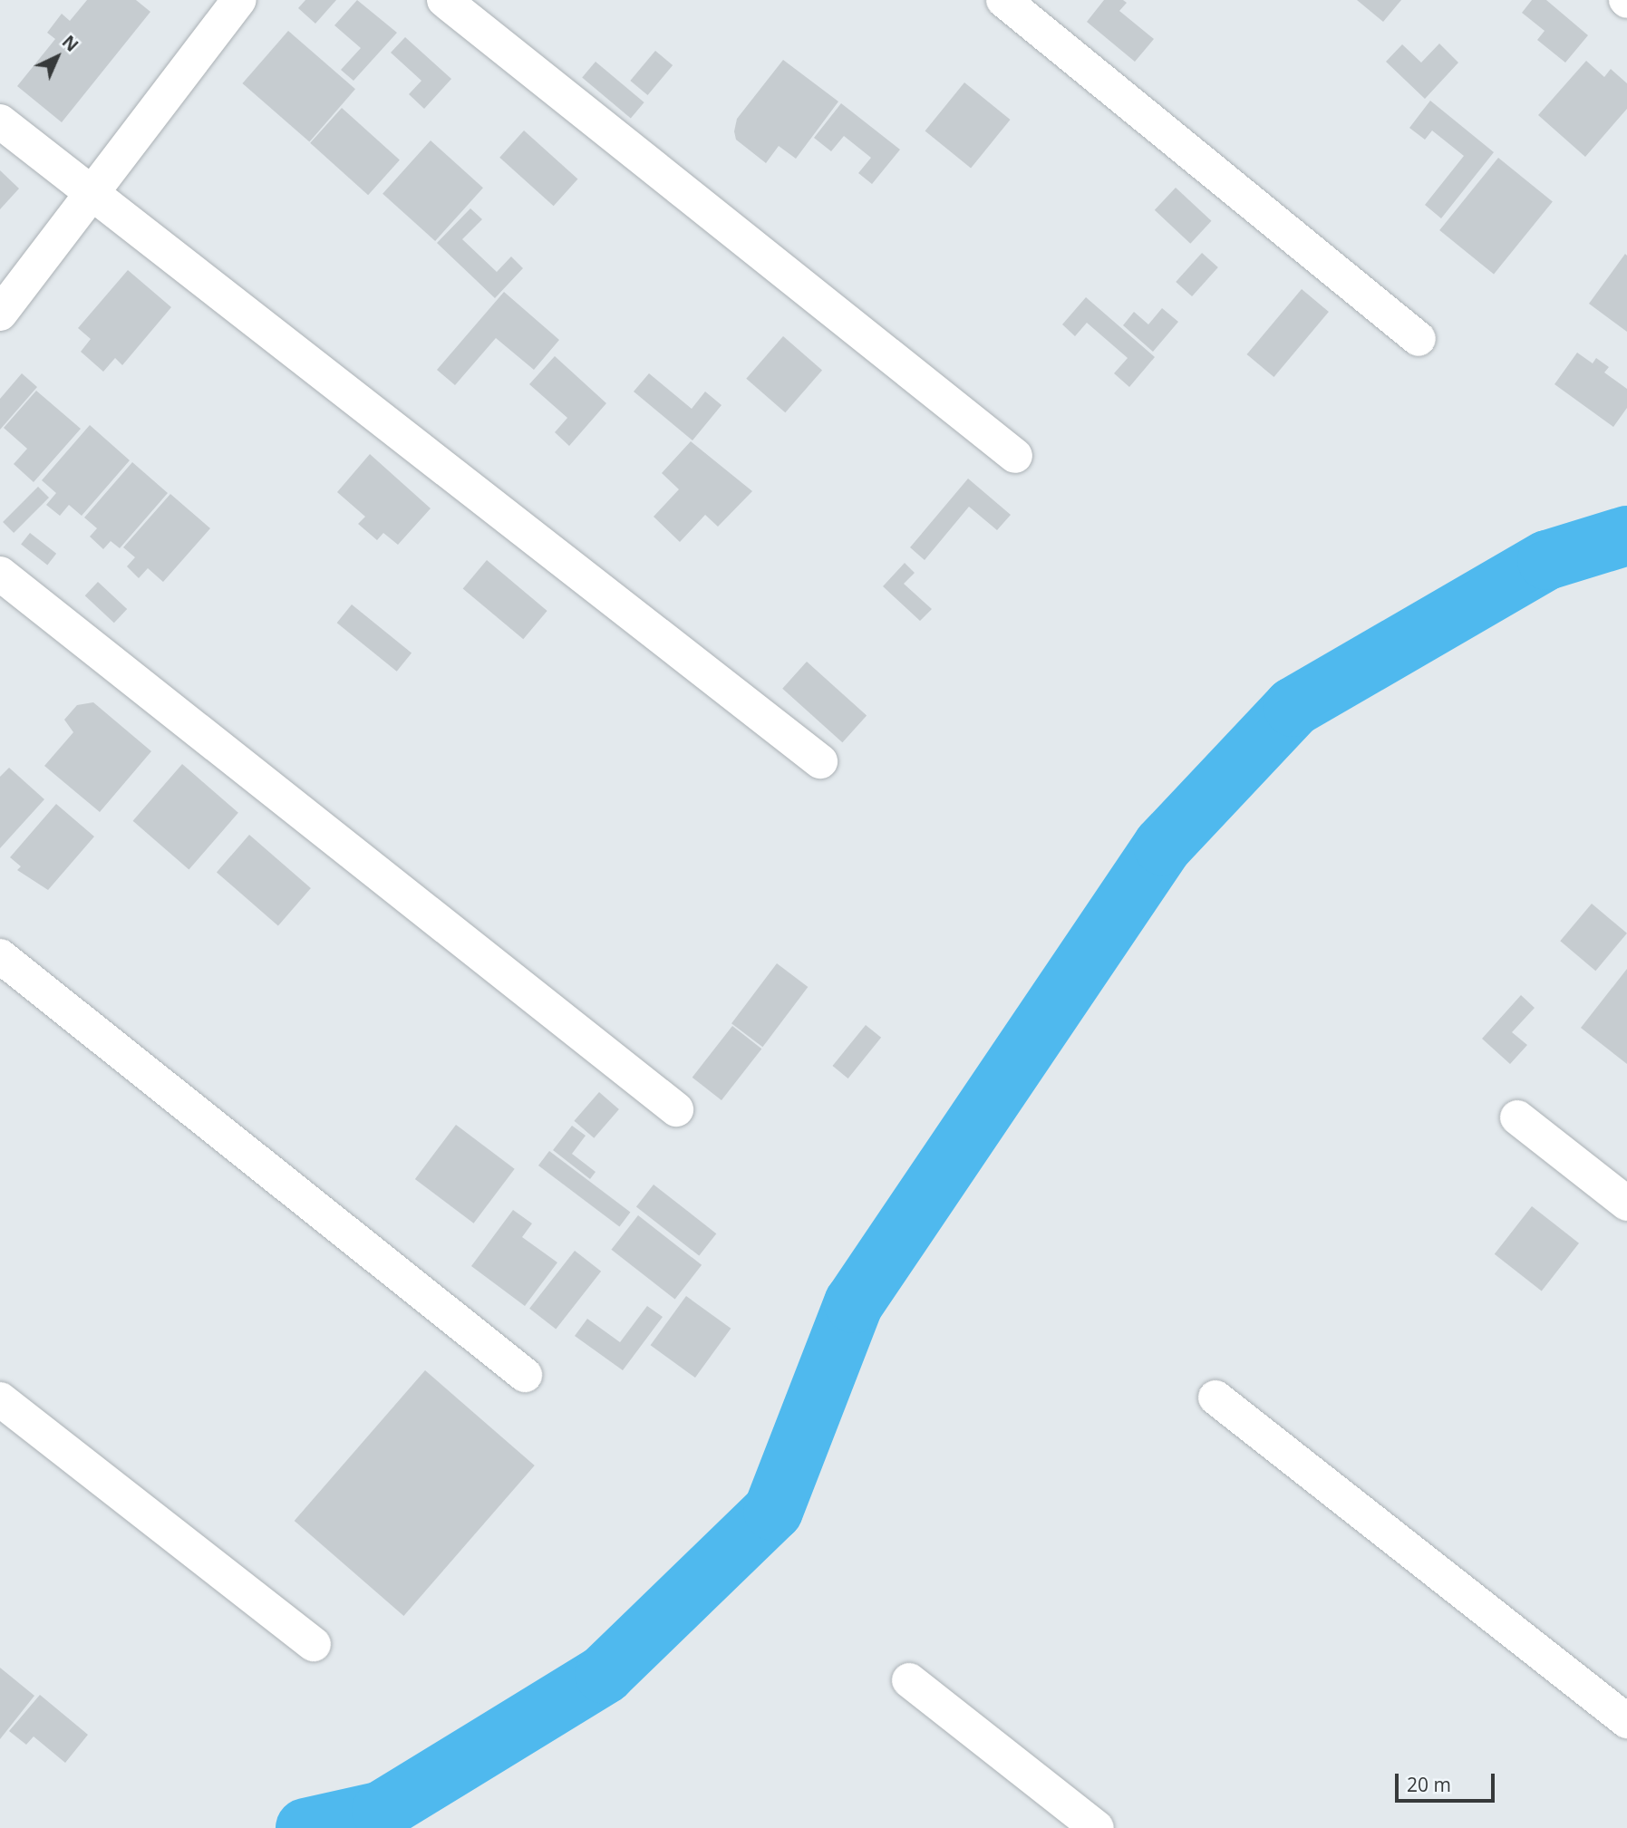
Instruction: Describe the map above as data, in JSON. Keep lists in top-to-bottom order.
{
  "scale_bar": "20 m",
  "north": "top right"
}
